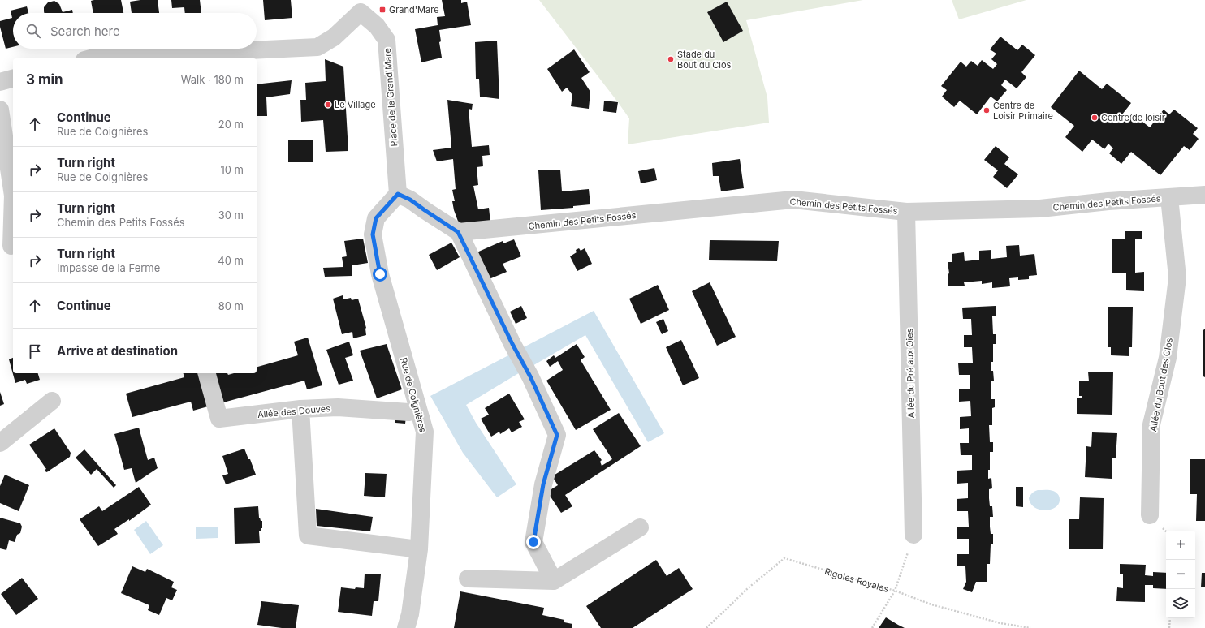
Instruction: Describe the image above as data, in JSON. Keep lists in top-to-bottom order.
{
  "streets": {
    "street": [
      "Place de la Grand'Mare",
      "Chemin des Petits Fossés",
      "Allée du Pré aux Oies",
      "Allée du Bout des Clos",
      "Rue de Coignières",
      "Allée des Douves"
    ],
    "path": ["Rigoles Royales"]
  },
  "crossings": [
    ["Place de la Grand'Mare", "Rue de Coignières"],
    ["Chemin des Petits Fossés", "Allée du Pré aux Oies"],
    ["Chemin des Petits Fossés", "Allée du Bout des Clos"],
    ["Rue de Coignières", "Allée des Douves"]
  ],
  "places": {
    "transit": ["Grand'Mare"],
    "other": [
      "Stade du Bout du Clos",
      "Le Village",
      "Centre de Loisir Primaire",
      "Centre de loisir"
    ]
  },
  "page": {
    "search": "Search here",
    "heading": ["3 min", "Walk · 180 m"],
    "list": [
      ["Continue", "Rue de Coignières", "20 m"],
      ["Turn right", "Rue de Coignières", "10 m"],
      ["Turn right", "Chemin des Petits Fossés", "30 m"],
      ["Turn right", "Impasse de la Ferme", "40 m"],
      ["Continue", "80 m"],
      "Arrive at destination"
    ],
    "map_buttons": ["+", "−"]
  }
}
